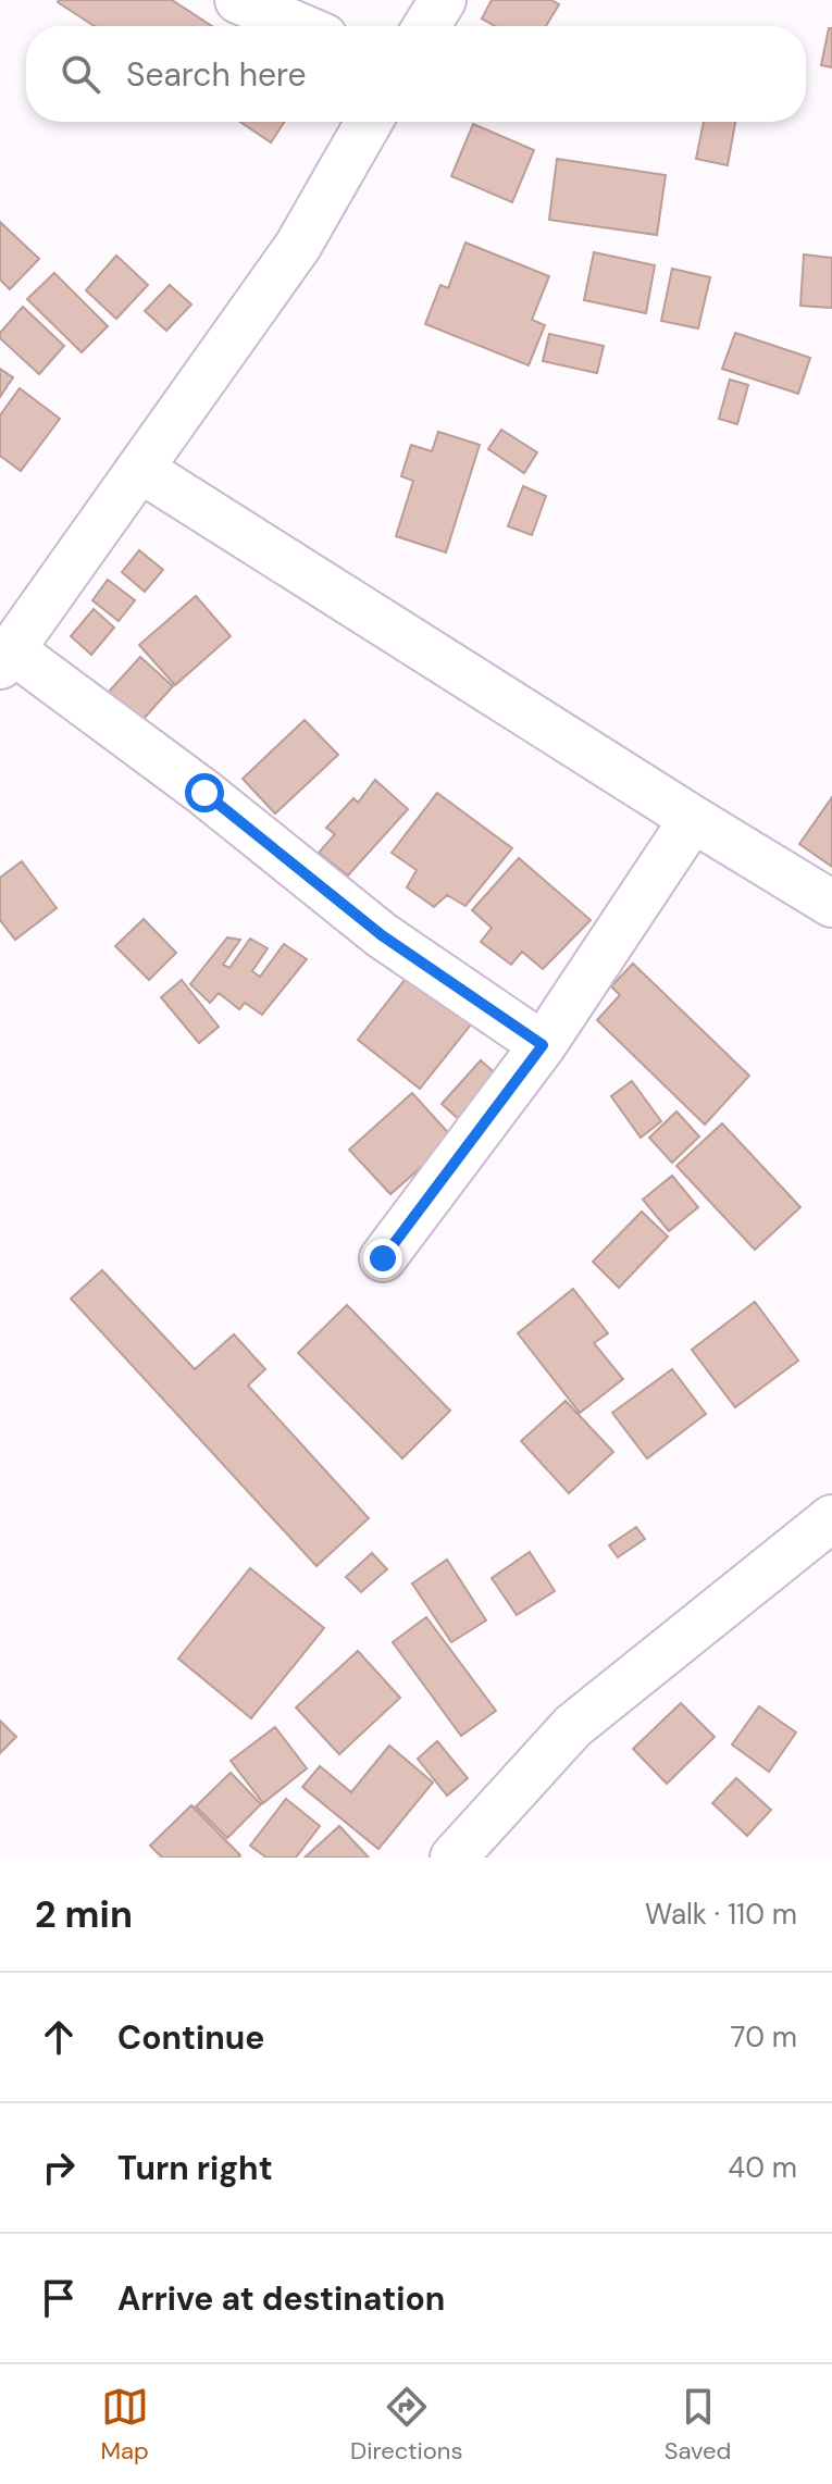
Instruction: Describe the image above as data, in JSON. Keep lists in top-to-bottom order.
{
  "page": {
    "search": "Search here",
    "heading": ["2 min", "Walk · 110 m"],
    "list": [
      ["Continue", "70 m"],
      ["Turn right", "40 m"],
      "Arrive at destination"
    ],
    "nav": ["Map", "Directions", "Saved"]
  }
}
